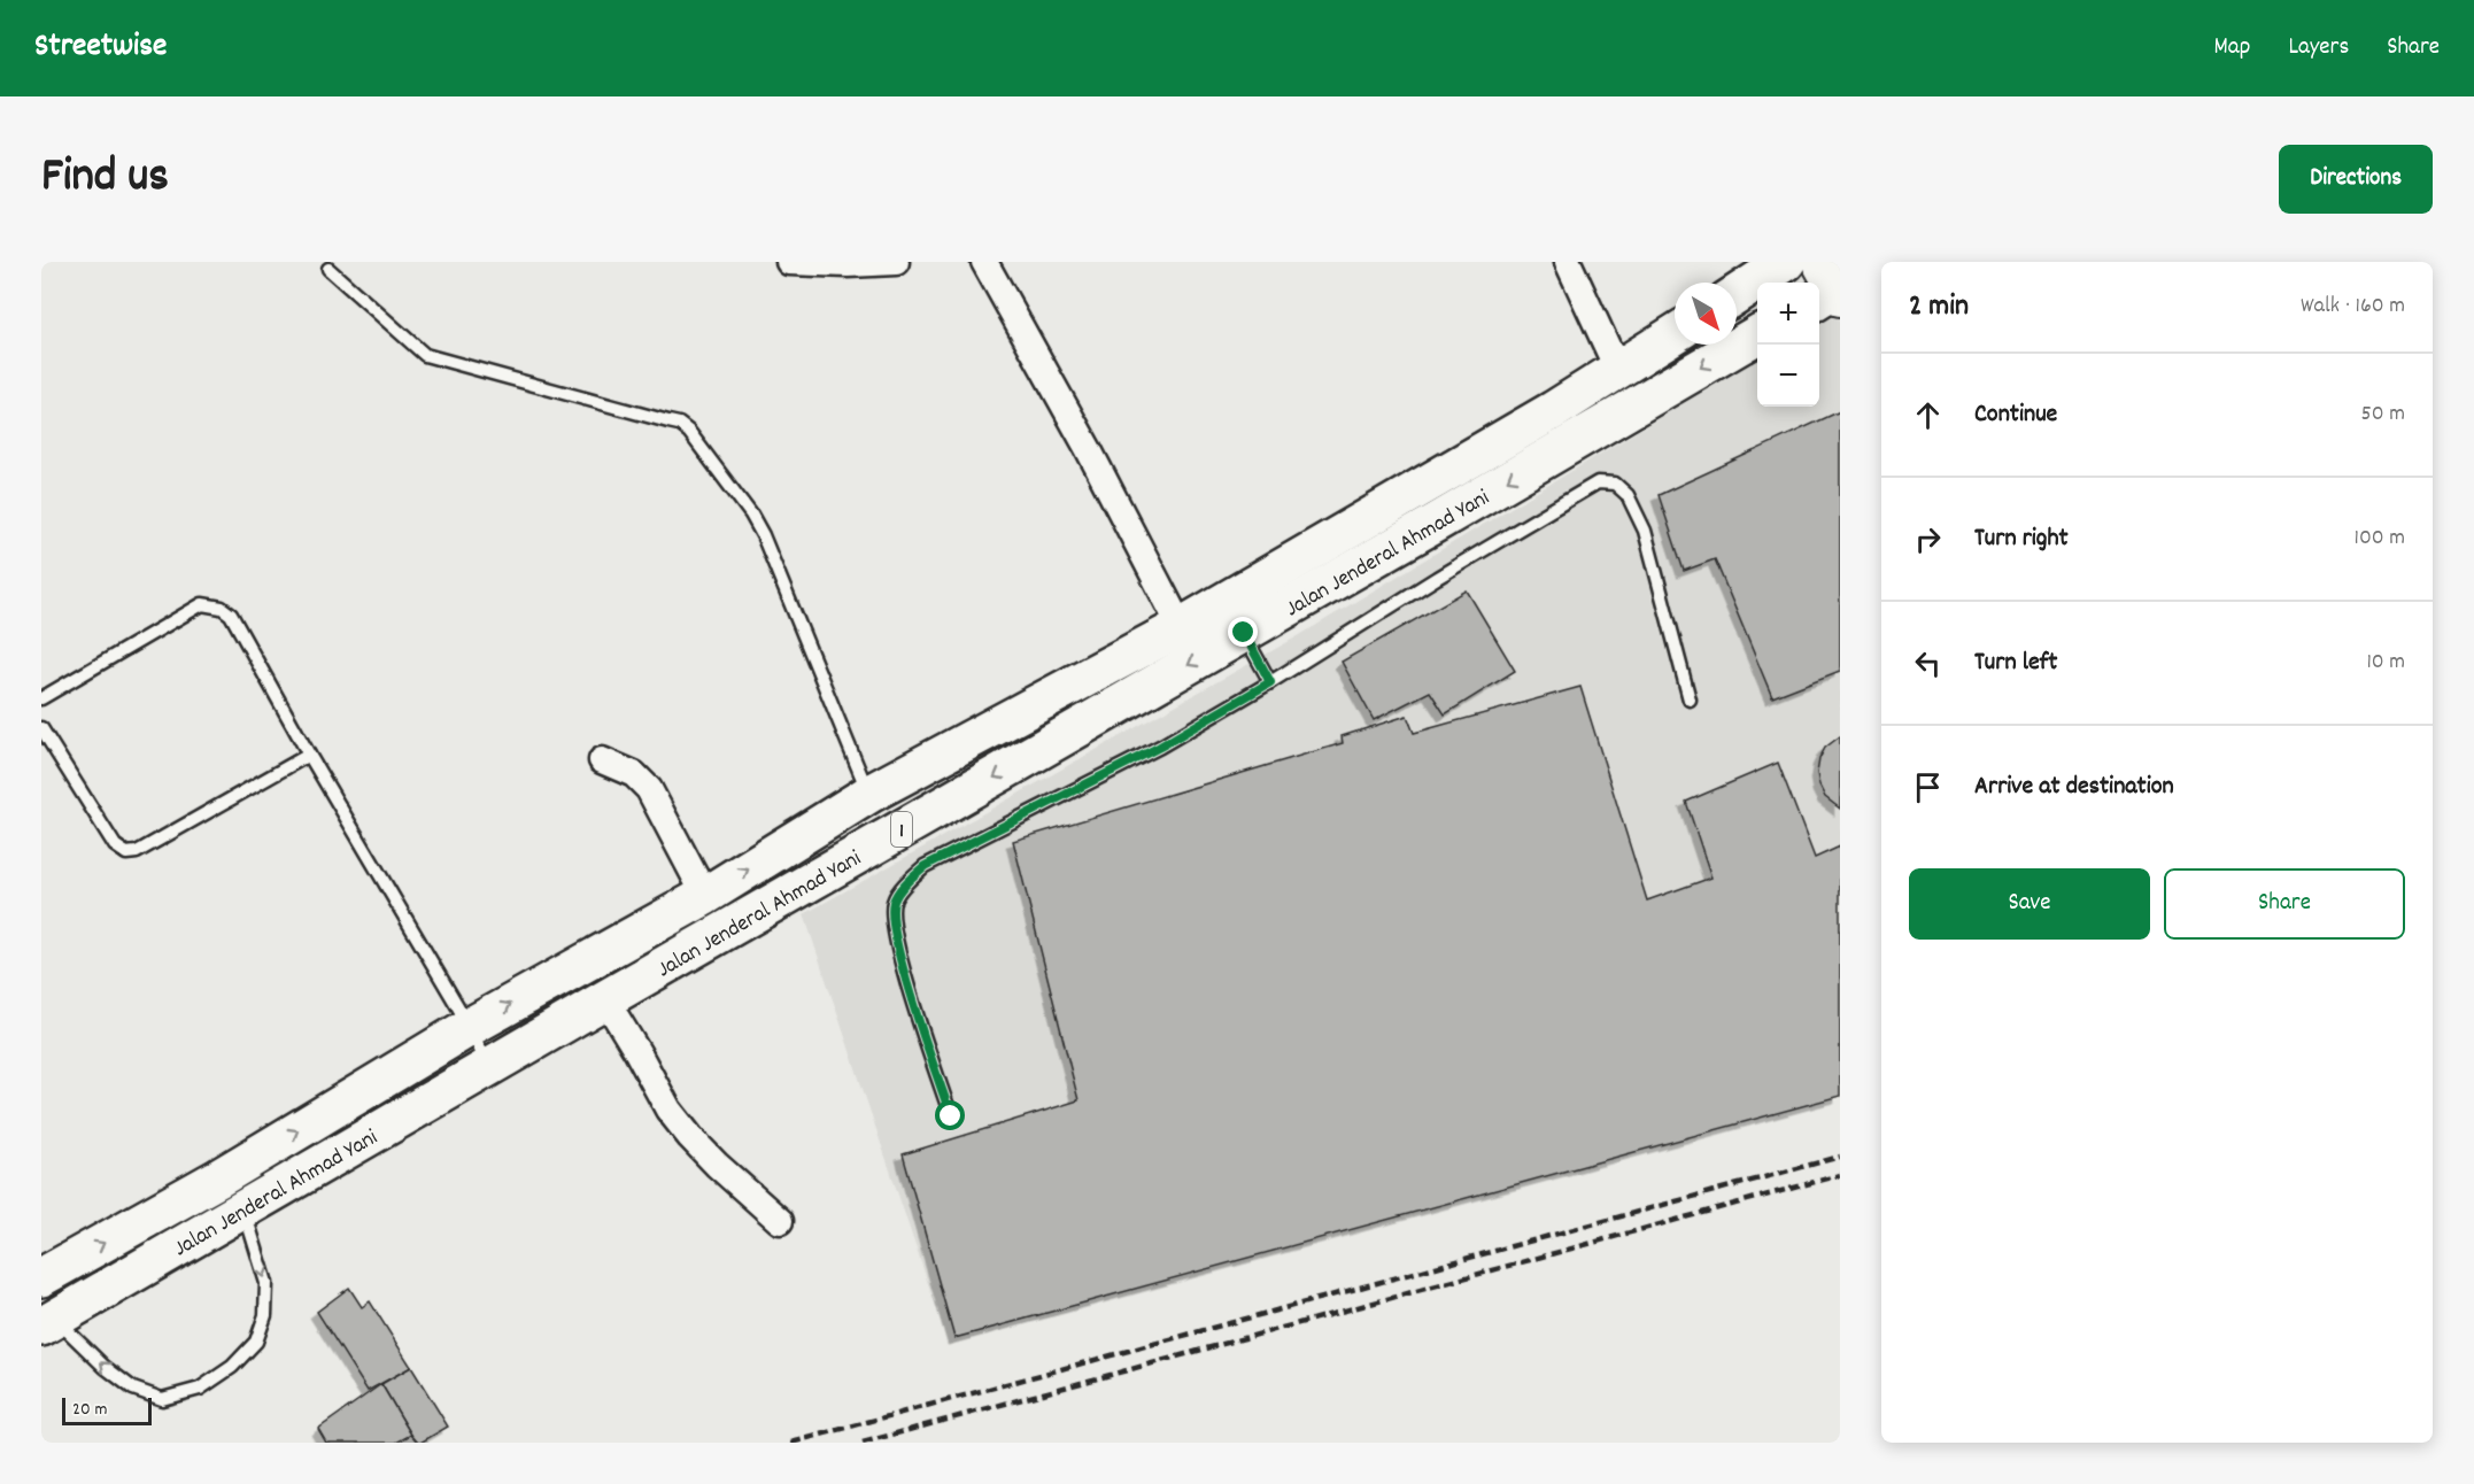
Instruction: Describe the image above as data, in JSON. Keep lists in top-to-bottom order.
{
  "streets": {
    "highway": ["Jalan Jenderal Ahmad Yani", "1"]
  },
  "scale_bar": "20 m",
  "north": "bottom right",
  "page": {
    "header": "Streetwise",
    "nav": ["Map", "Layers", "Share"],
    "title": "Find us",
    "buttons": [
      "Directions",
      ["Save", "Share"]
    ],
    "heading": ["2 min", "Walk · 160 m"],
    "map_buttons": ["+", "−"],
    "list": [
      ["Continue", "50 m"],
      ["Turn right", "100 m"],
      ["Turn left", "10 m"],
      "Arrive at destination"
    ],
    "scale": "20 m"
  }
}
